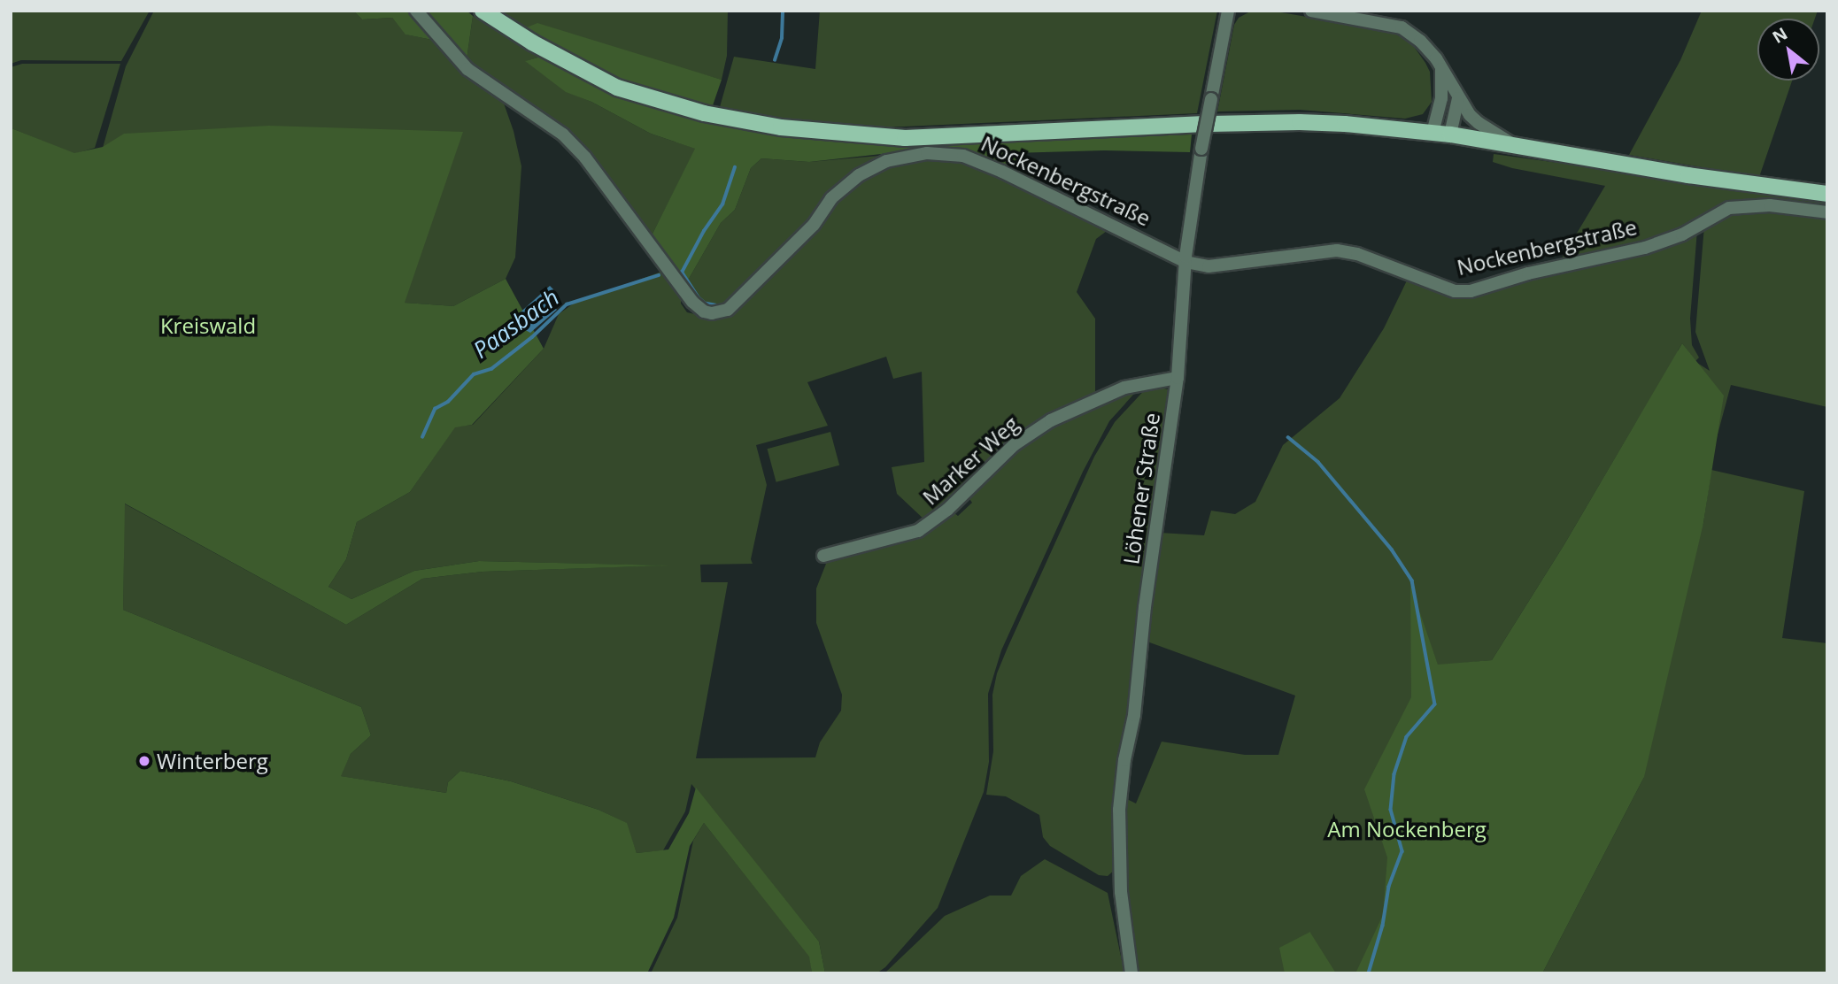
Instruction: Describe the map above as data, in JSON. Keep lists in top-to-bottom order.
{
  "streets": {
    "main road": ["Nockenbergstraße"],
    "street": ["Marker Weg", "Löhener Straße"]
  },
  "crossings": [
    ["Nockenbergstraße", "Löhener Straße"],
    ["Marker Weg", "Löhener Straße"]
  ],
  "water": ["Paasbach"],
  "parks": ["Kreiswald", "Am Nockenberg"],
  "places": ["Winterberg"],
  "north": "top left"
}
